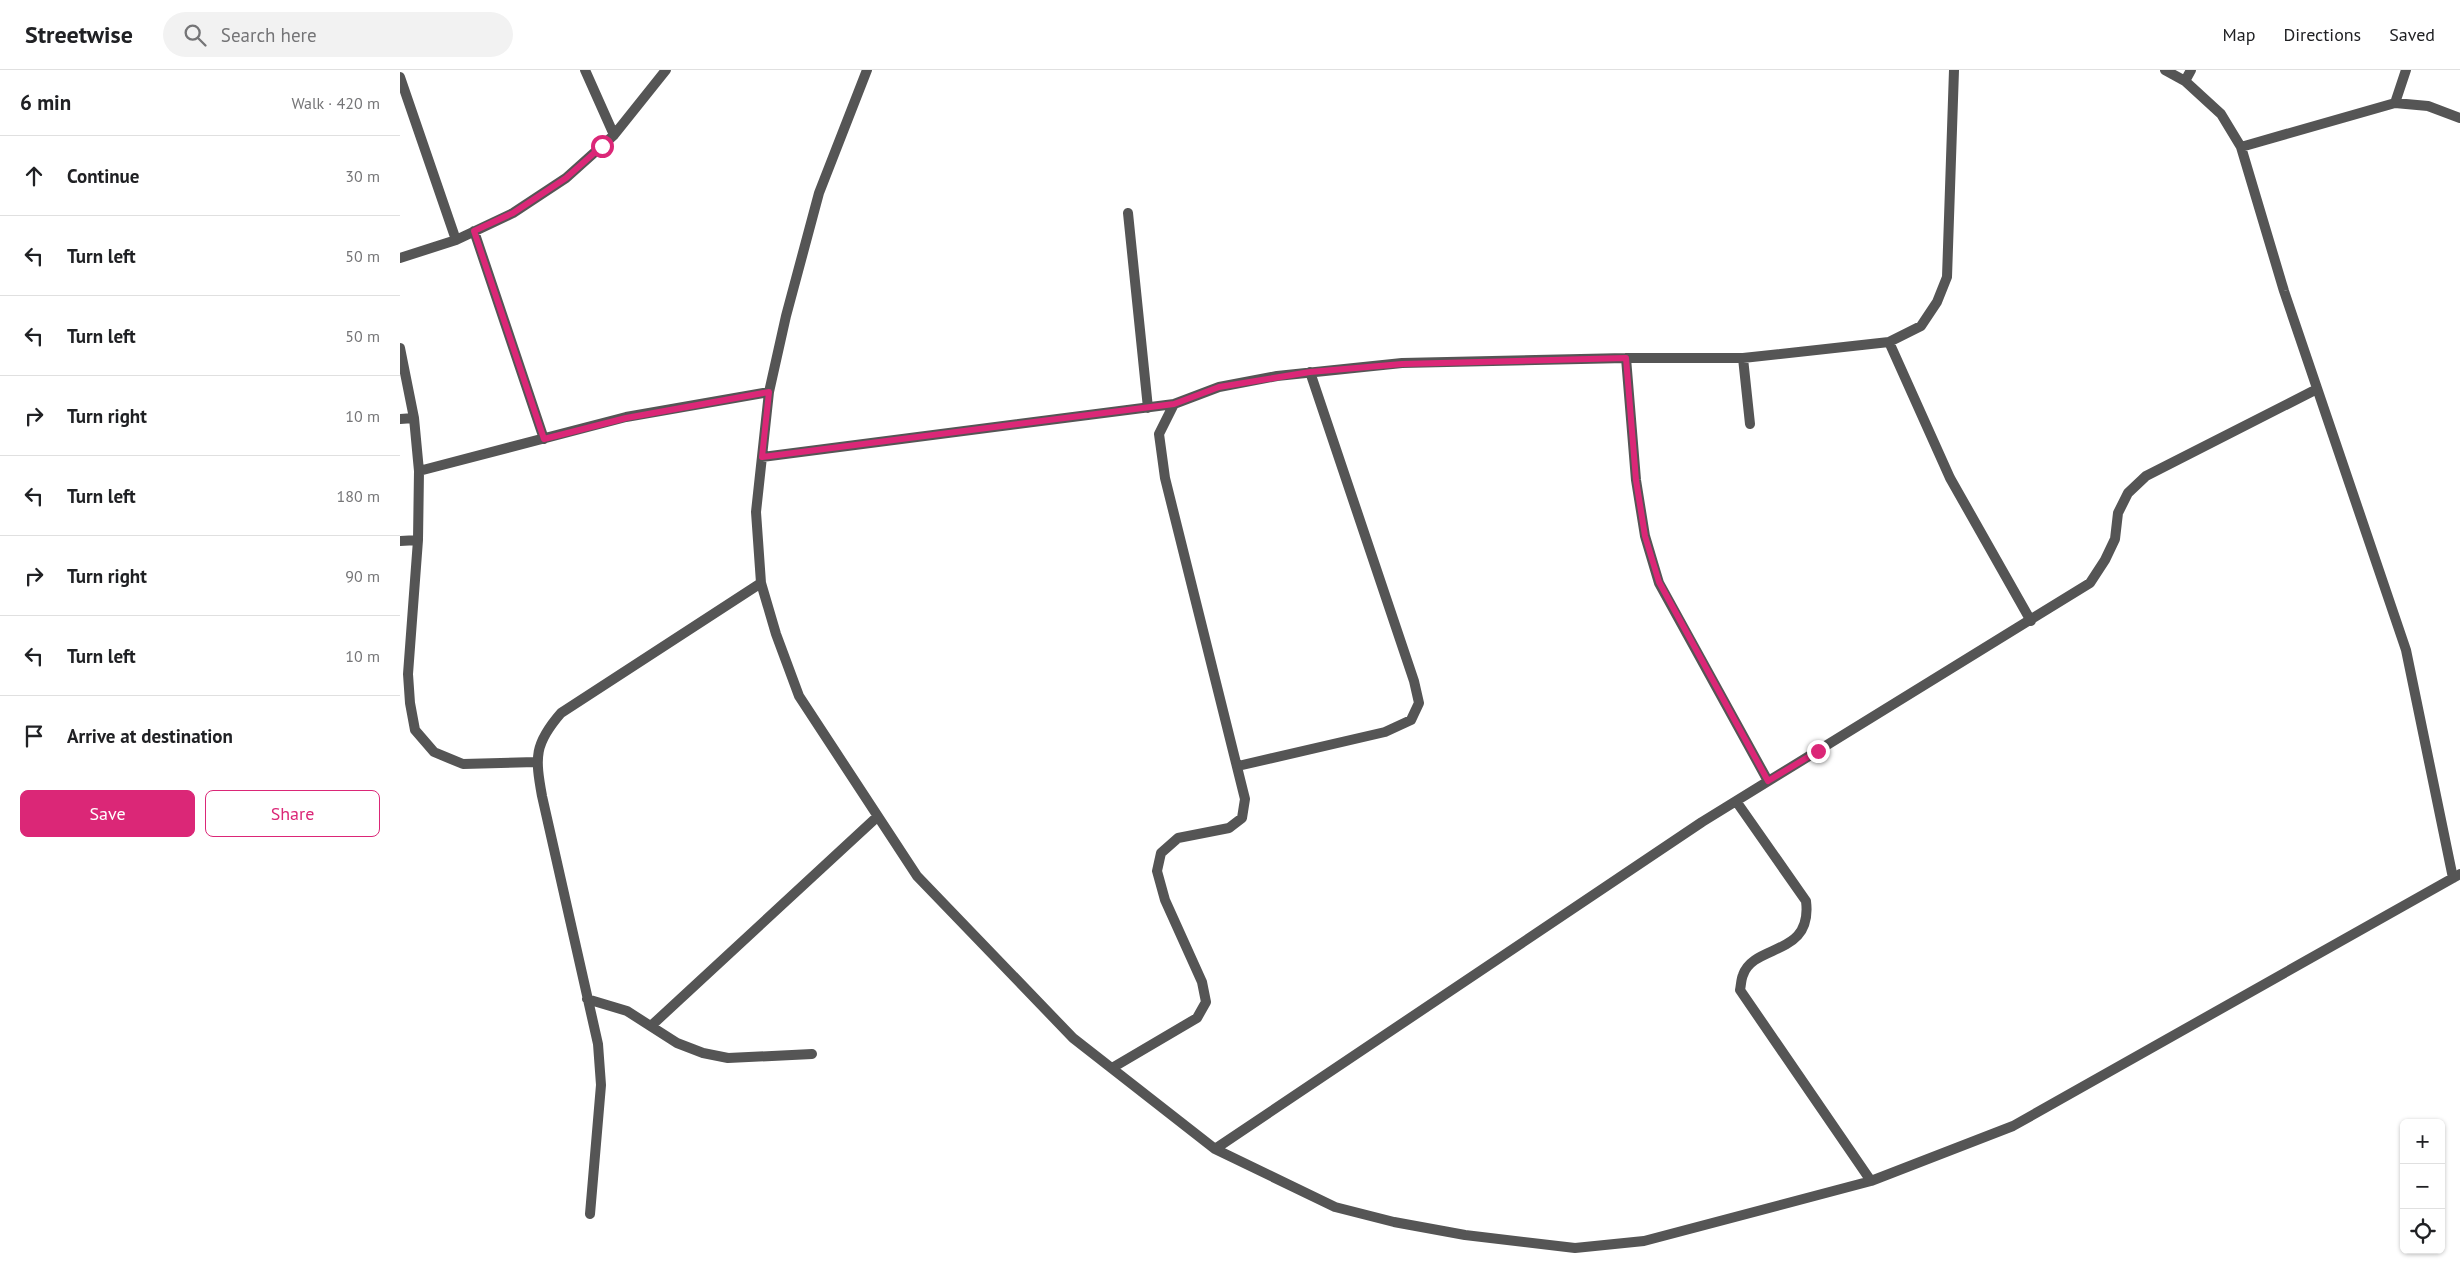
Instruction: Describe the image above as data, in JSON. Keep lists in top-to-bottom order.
{
  "page": {
    "header": "Streetwise",
    "search": "Search here",
    "nav": ["Map", "Directions", "Saved"],
    "heading": ["6 min", "Walk · 420 m"],
    "list": [
      ["Continue", "30 m"],
      ["Turn left", "50 m"],
      ["Turn left", "50 m"],
      ["Turn right", "10 m"],
      ["Turn left", "180 m"],
      ["Turn right", "90 m"],
      ["Turn left", "10 m"],
      "Arrive at destination"
    ],
    "buttons": ["Save", "Share"],
    "map_buttons": ["+", "−"]
  }
}
